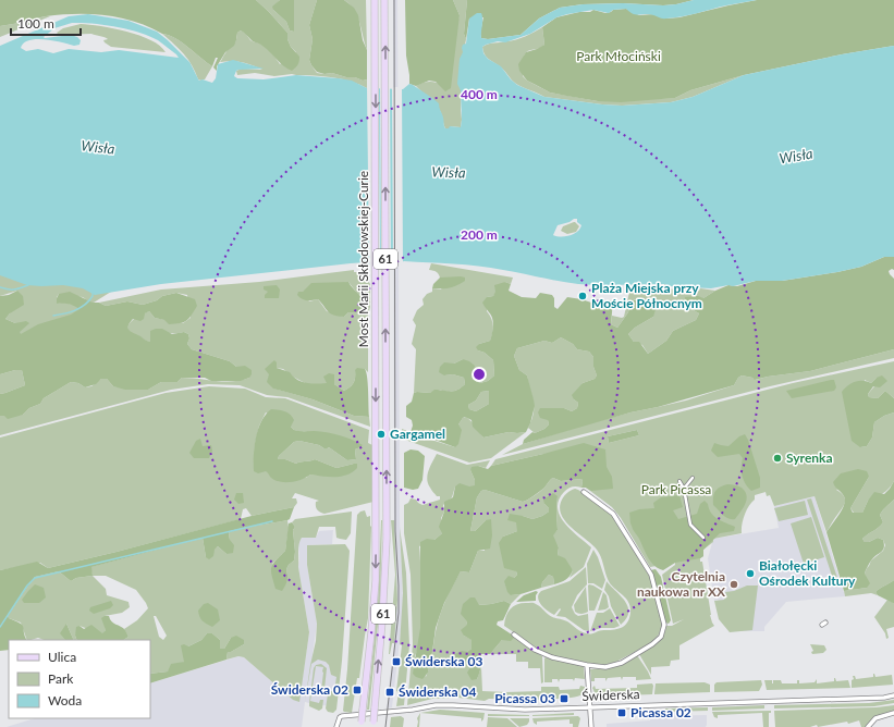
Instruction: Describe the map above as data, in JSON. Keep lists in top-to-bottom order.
{
  "streets": {
    "main road": ["Most Marii Skłodowskiej-Curie", "61"],
    "street": ["Świderska"]
  },
  "water": ["Wisła"],
  "parks": ["Park Młociński", "Park Picassa"],
  "places": {
    "other": [
      "Plaża Miejska przy Moście Północnym",
      "Gargamel",
      "Syrenka",
      "Białołęcki Ośrodek Kultury",
      "Czytelnia naukowa nr XX"
    ],
    "transit": [
      "Świderska 03",
      "Świderska 02",
      "Świderska 04",
      "Picassa 03",
      "Picassa 02"
    ]
  },
  "legend": ["Ulica", "Park", "Woda"],
  "scale_bar": "100 m",
  "rings": ["400 m", "200 m"]
}
